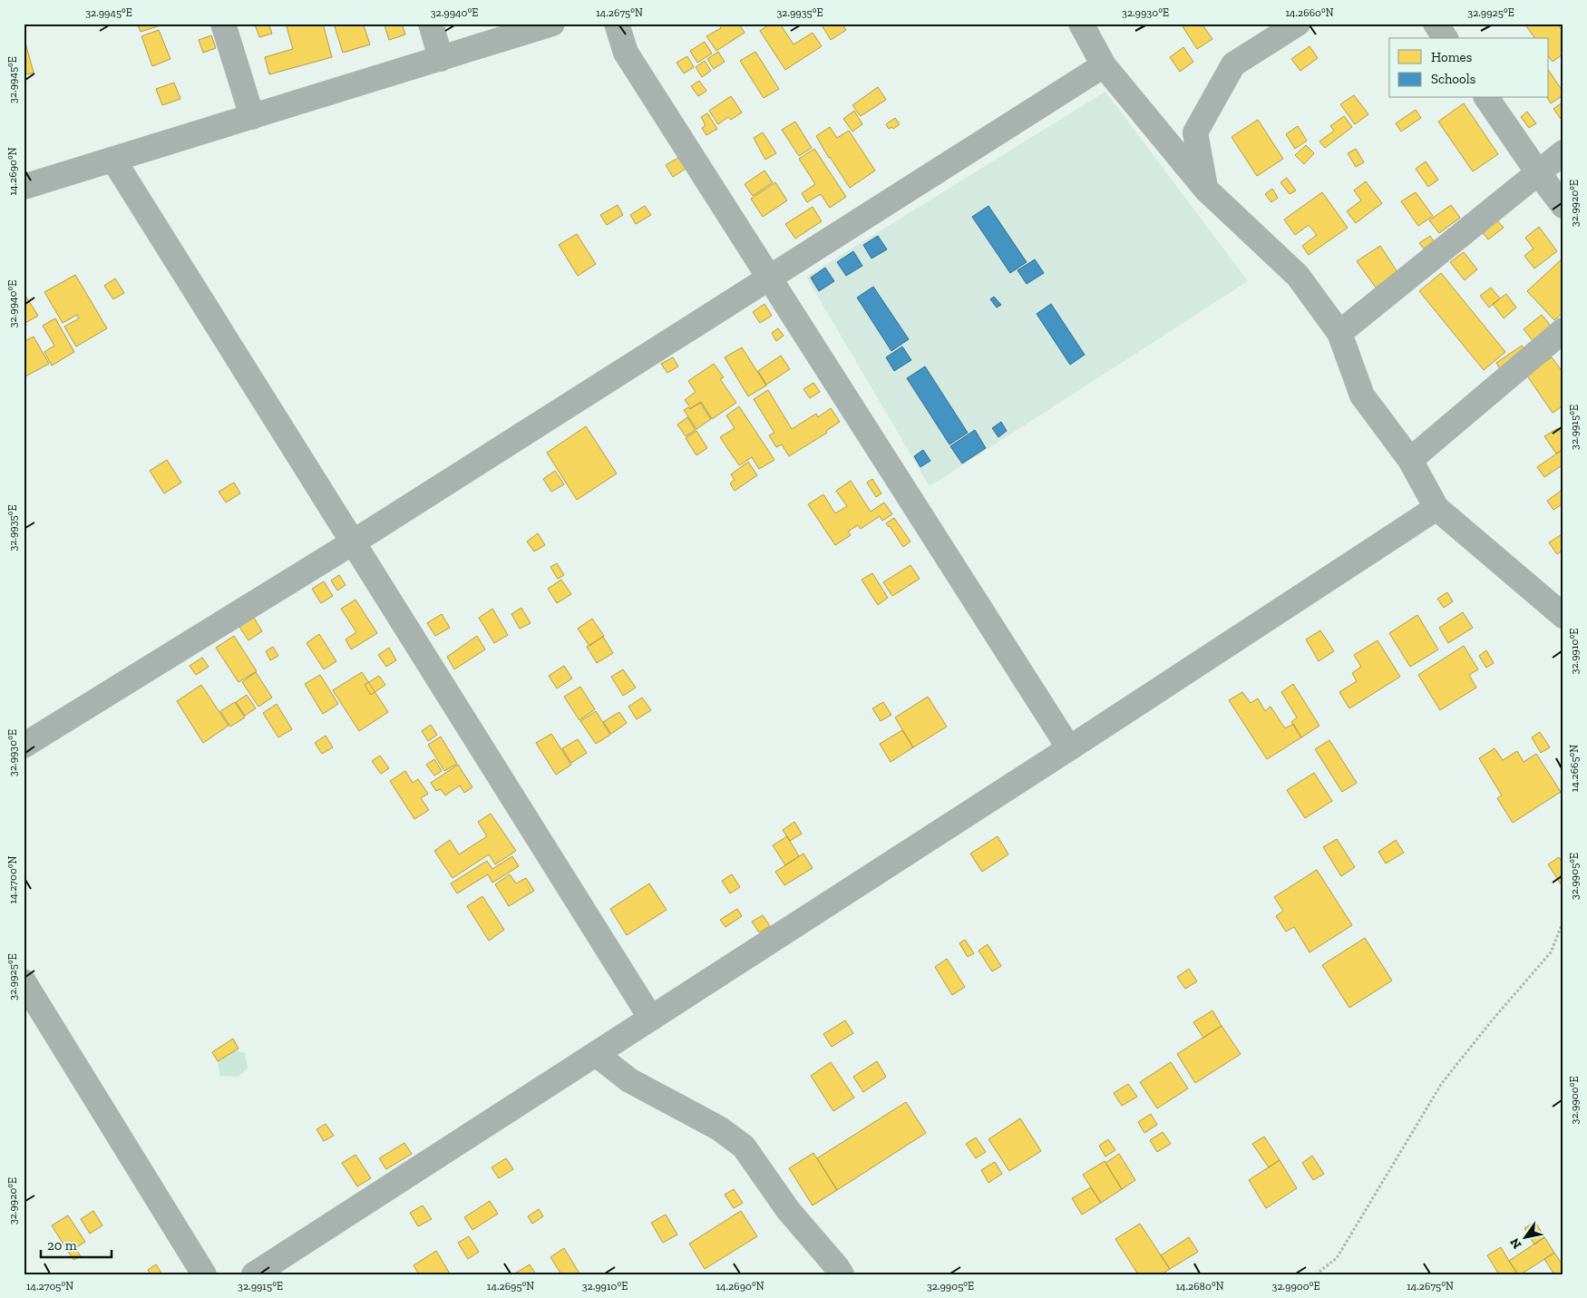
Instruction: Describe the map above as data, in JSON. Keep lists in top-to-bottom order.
{
  "legend": ["Homes", "Schools"],
  "scale_bar": "20 m",
  "north": "bottom left",
  "coordinates": [
    "32.9945°E",
    "32.9940°E",
    "14.2675°N",
    "32.9935°E",
    "32.9930°E",
    "14.2660°N",
    "32.9925°E",
    "14.2690°N",
    "32.9920°E",
    "32.9915°E",
    "32.9910°E",
    "14.2665°N",
    "32.9905°E",
    "14.2700°N",
    "32.9900°E",
    "14.2705°N",
    "14.2695°N",
    "14.2680°N"
  ]
}
